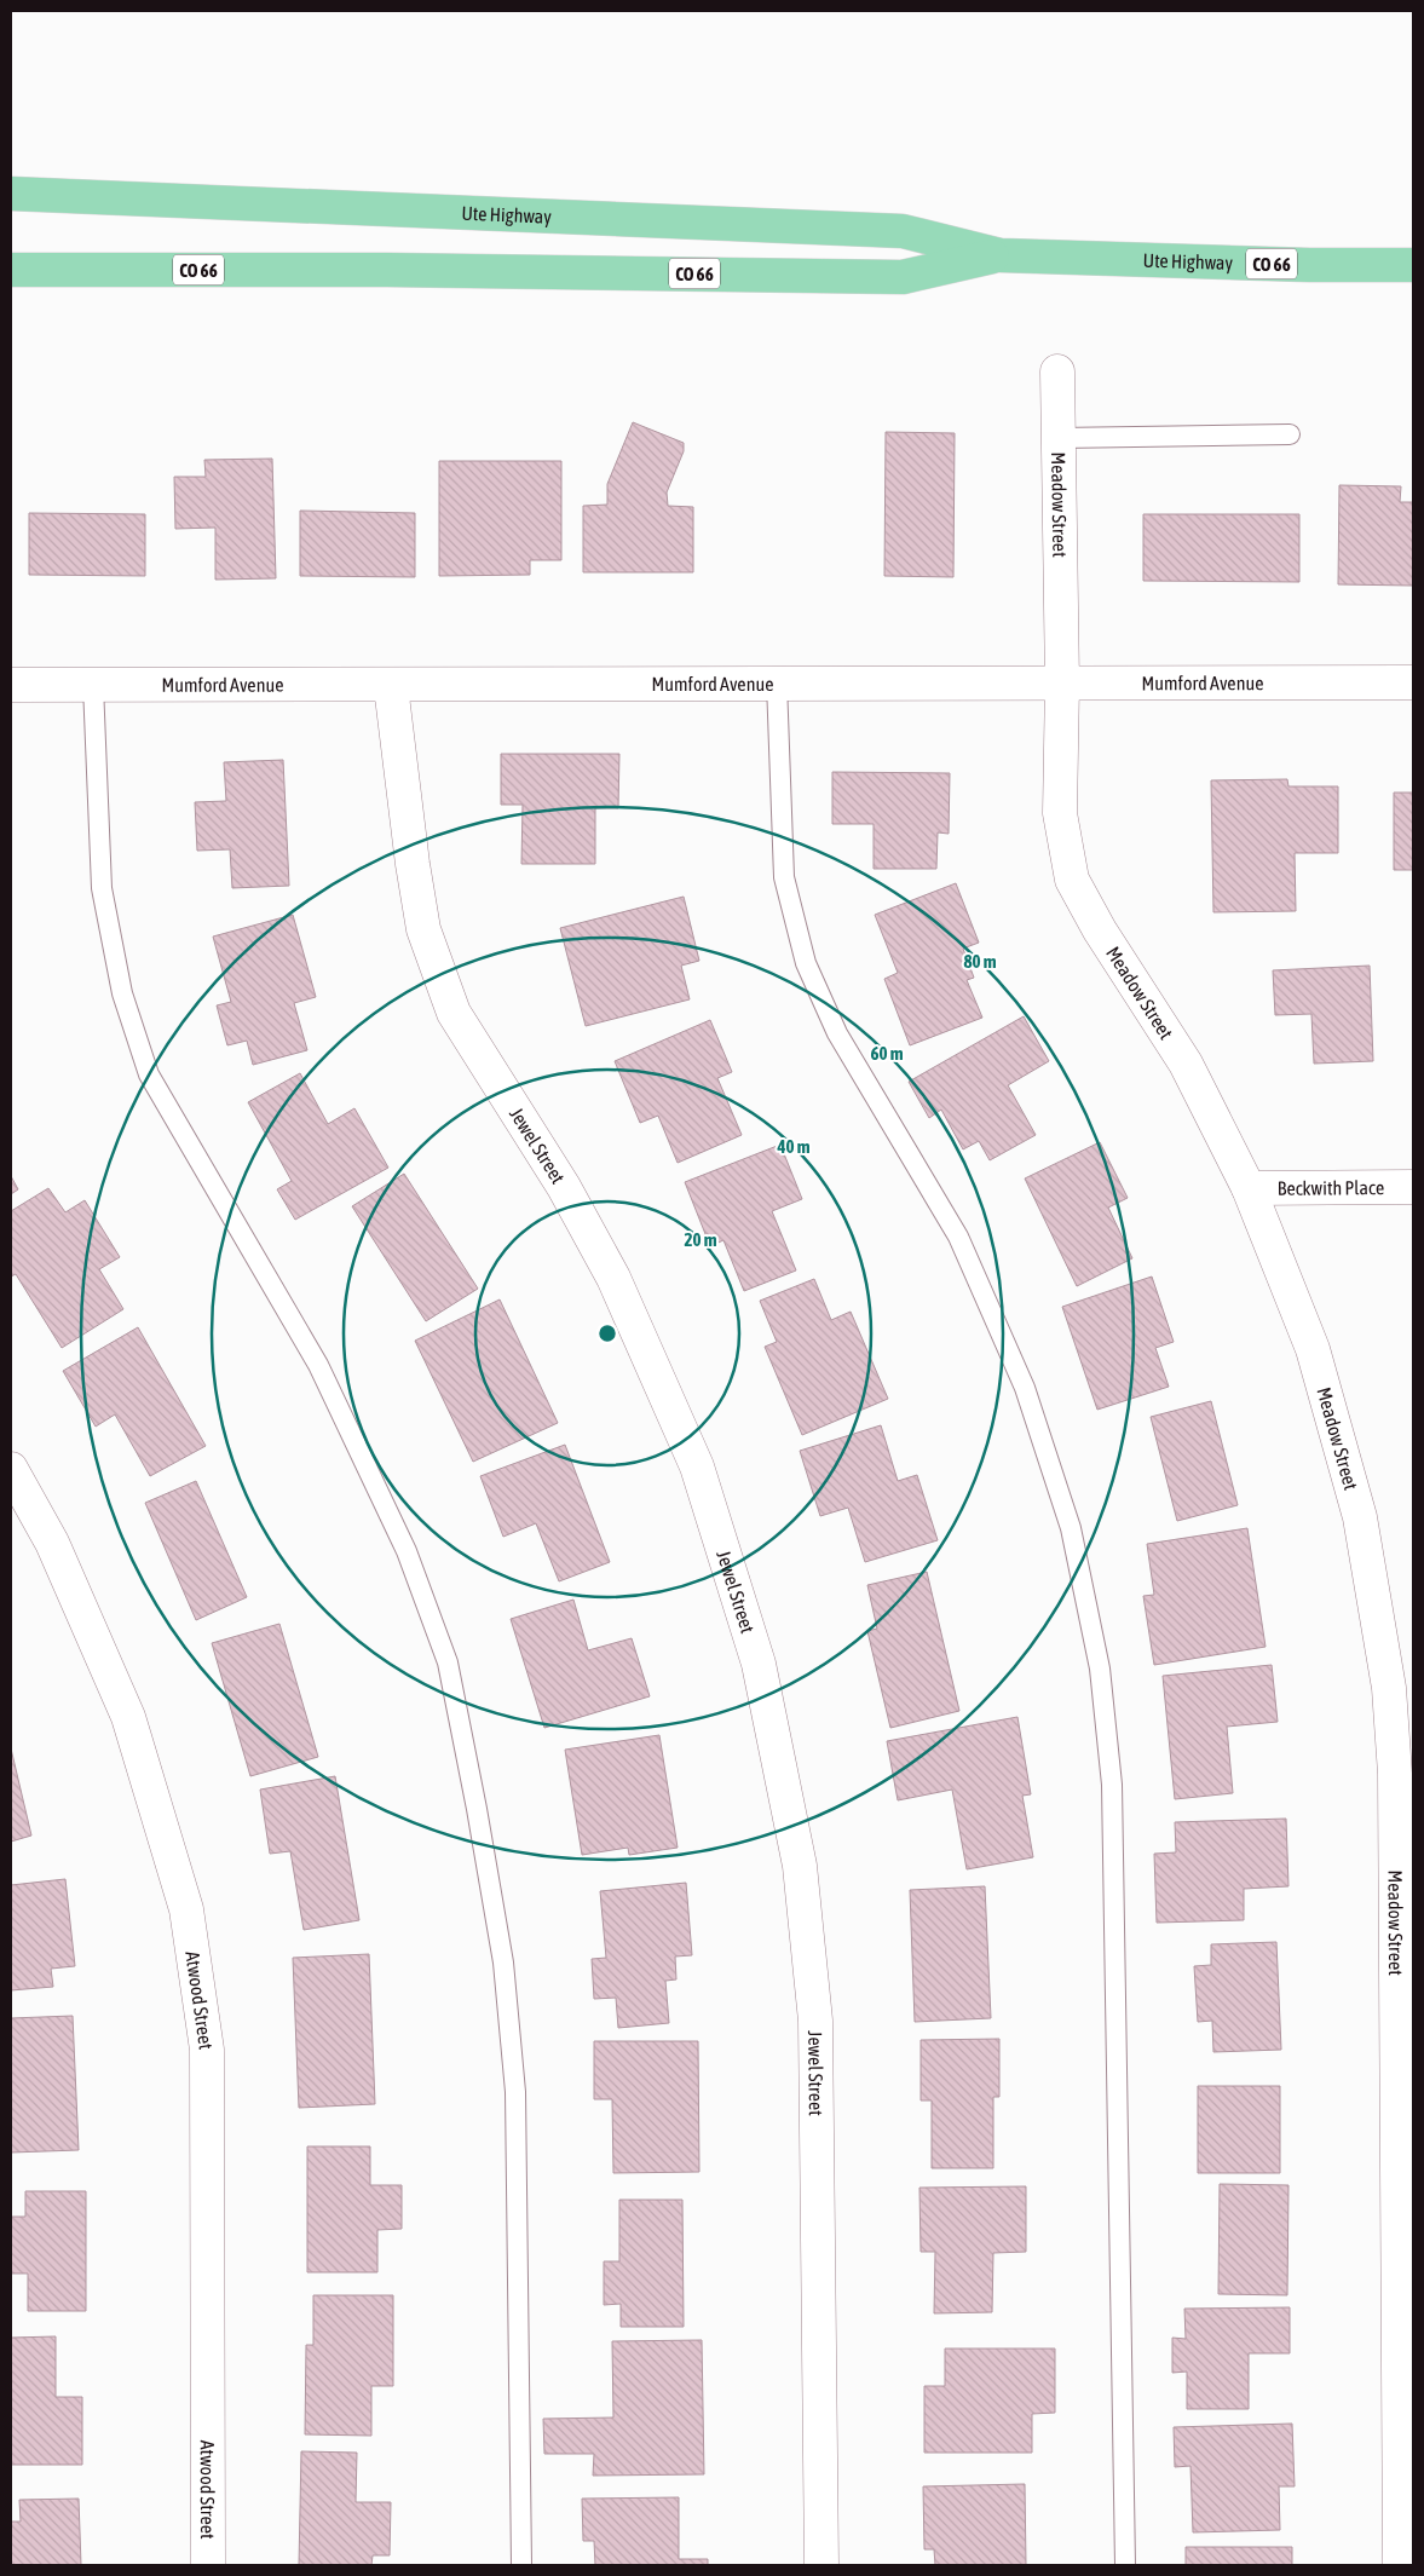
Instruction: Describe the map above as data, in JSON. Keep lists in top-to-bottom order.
{
  "streets": {
    "main road": ["Ute Highway", "CO 66"],
    "street": [
      "Meadow Street",
      "Mumford Avenue",
      "Jewel Street",
      "Beckwith Place",
      "Atwood Street"
    ]
  },
  "crossings": [
    ["Meadow Street", "Mumford Avenue"],
    ["Meadow Street", "Beckwith Place"],
    ["Mumford Avenue", "Jewel Street"]
  ],
  "rings": [
    "80 m",
    "60 m",
    "40 m",
    "20 m"
  ]
}
